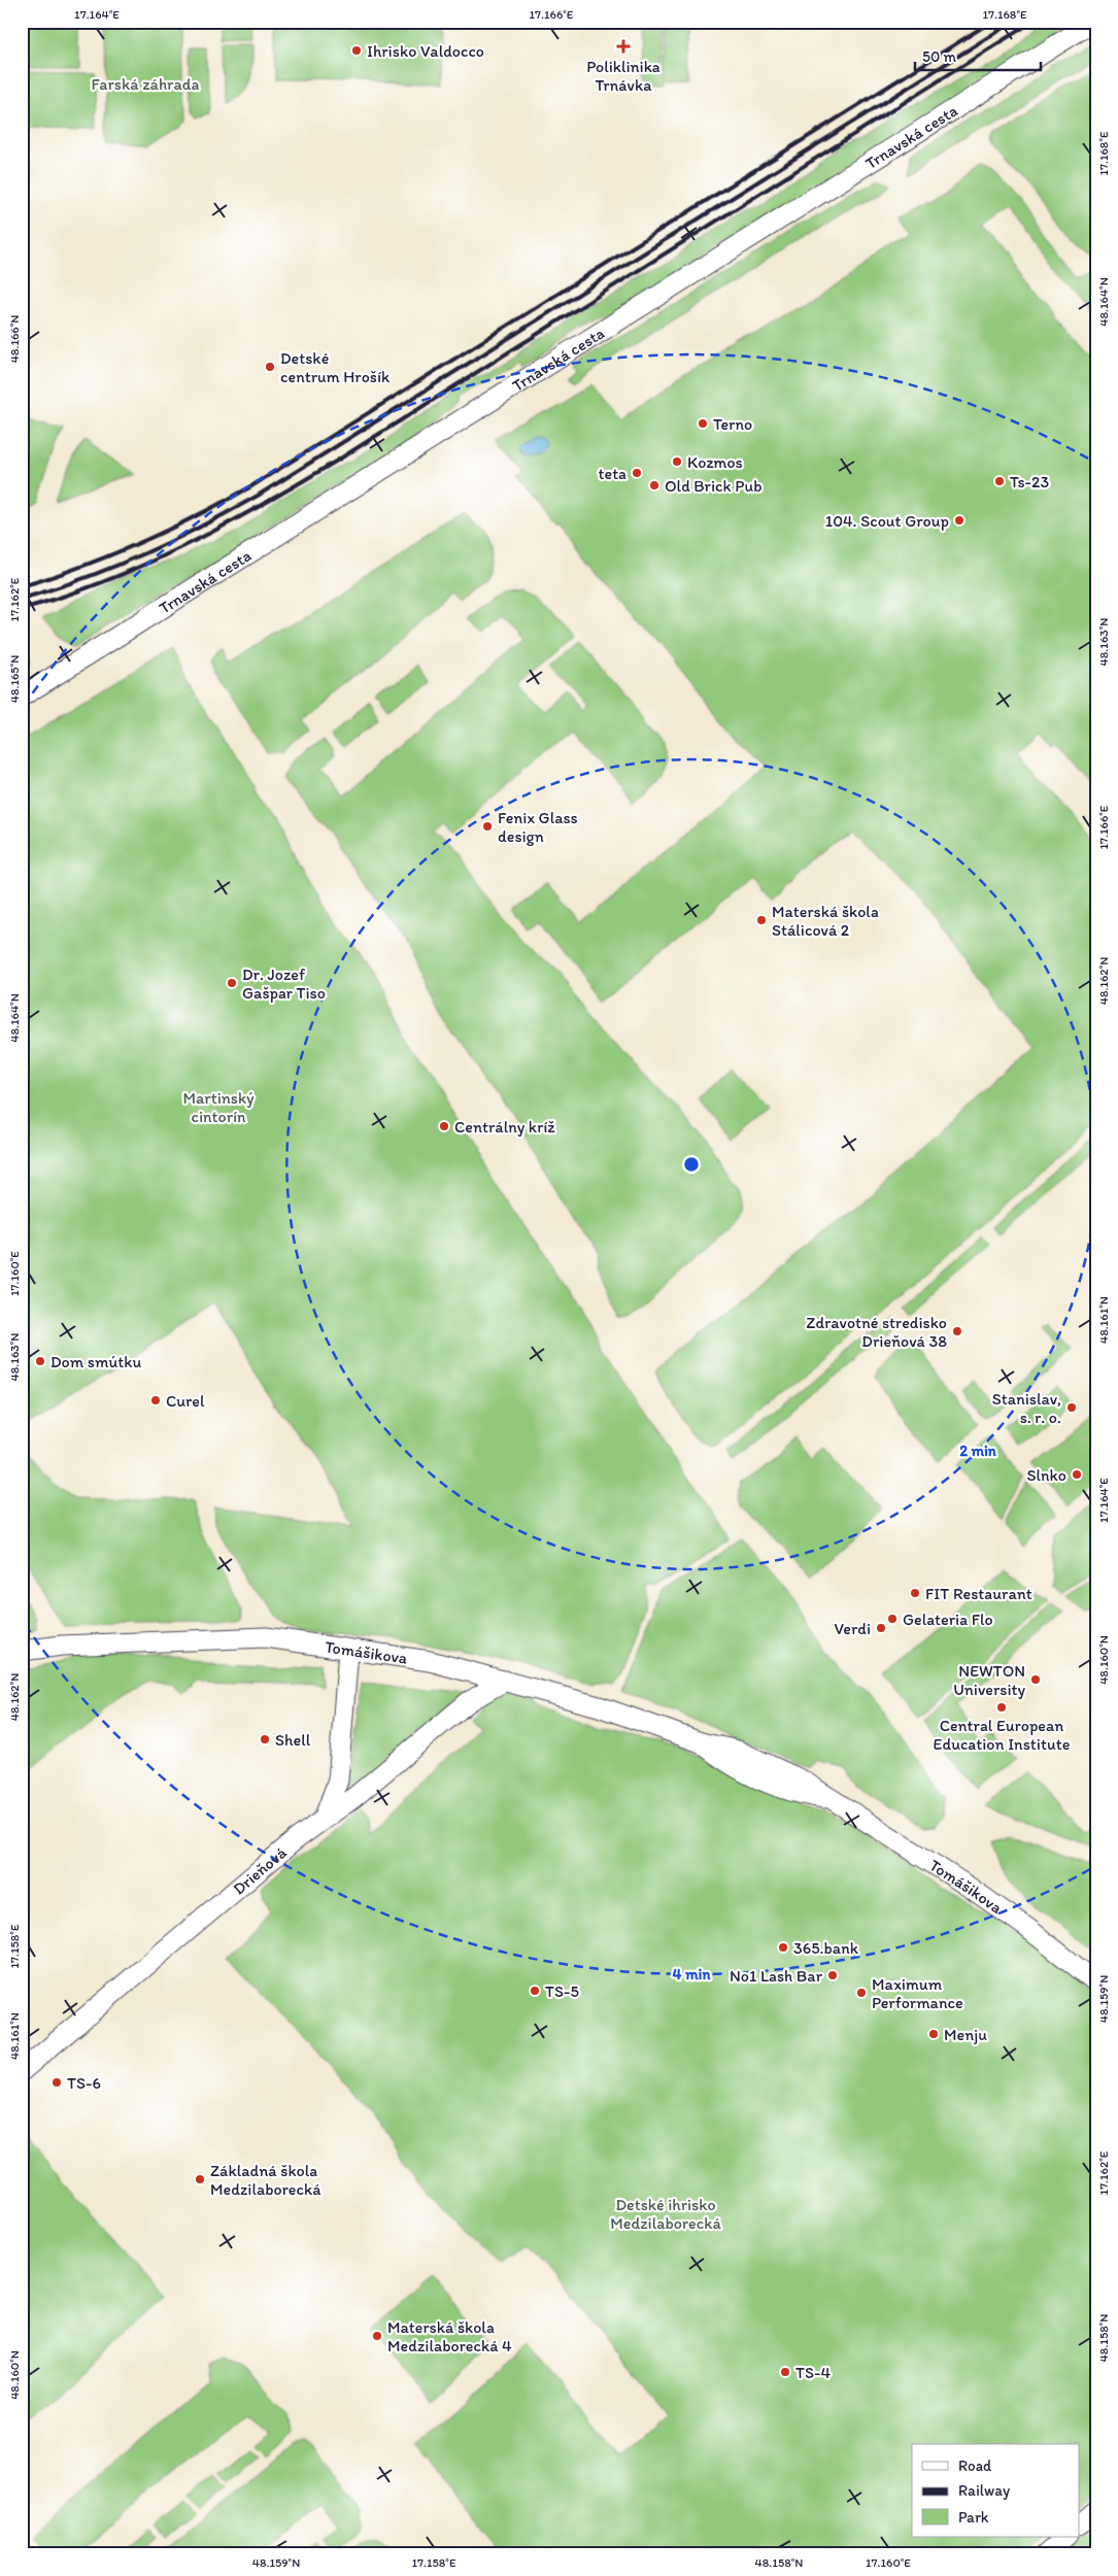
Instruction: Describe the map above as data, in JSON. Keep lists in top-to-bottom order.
{
  "streets": {
    "main road": ["Trnavská cesta", "Tomášikova", "Drieňová"]
  },
  "crossings": [
    ["Tomášikova", "Drieňová"]
  ],
  "parks": ["Farská záhrada", "Martinský cintorín", "Detské ihrisko Medzilaborecká"],
  "places": {
    "health": ["Poliklinika Trnávka"],
    "other": [
      "Ihrisko Valdocco",
      "Detské centrum Hrošík",
      "Terno",
      "Kozmos",
      "teta",
      "Ts-23",
      "Old Brick Pub",
      "104. Scout Group",
      "Fenix Glass design",
      "Materská škola Stálicová 2",
      "Dr. Jozef Gašpar Tiso",
      "Centrálny kríž",
      "Zdravotné stredisko Drieňová 38",
      "Dom smútku",
      "Curel",
      "Stanislav, s. r. o.",
      "Slnko",
      "FIT Restaurant",
      "Gelateria Flo",
      "Verdi",
      "NEWTON University",
      "Central European Education Institute",
      "Shell",
      "365.bank",
      "No1 Lash Bar",
      "TS-5",
      "Maximum Performance",
      "Menju",
      "TS-6",
      "Základná škola Medzilaborecká",
      "Materská škola Medzilaborecká 4",
      "TS-4"
    ]
  },
  "legend": ["Road", "Railway", "Park"],
  "scale_bar": "50 m",
  "coordinates": [
    "17.164°E",
    "17.166°E",
    "17.168°E",
    "48.164°N",
    "48.166°N",
    "17.162°E",
    "48.163°N",
    "48.165°N",
    "48.162°N",
    "17.160°E",
    "48.161°N",
    "48.160°N",
    "17.158°E",
    "48.159°N",
    "48.158°N"
  ],
  "rings": ["2 min", "4 min"]
}
